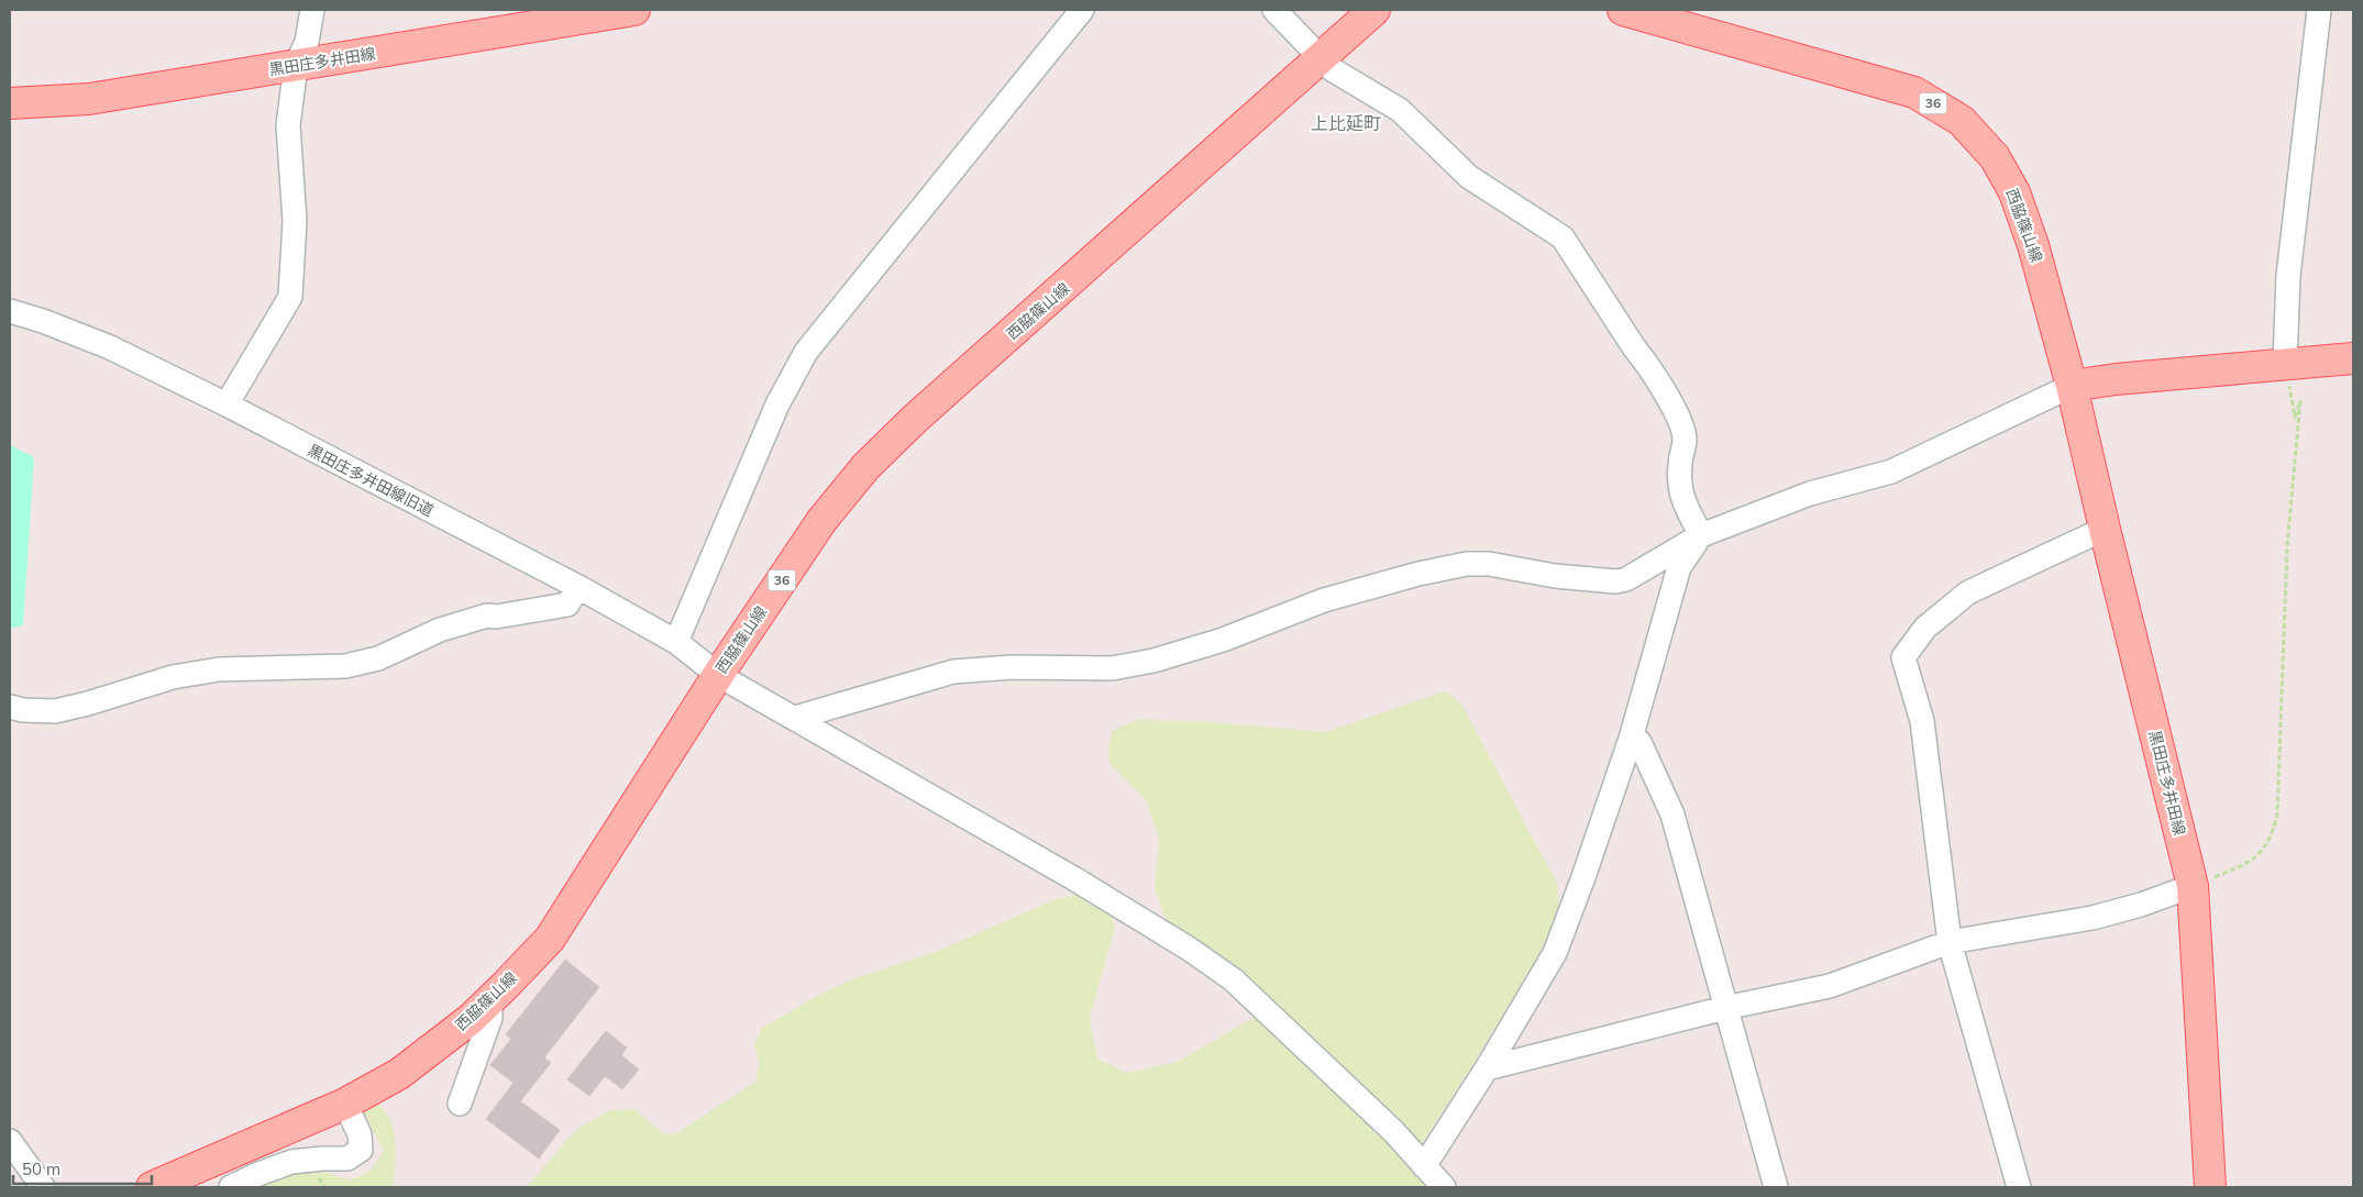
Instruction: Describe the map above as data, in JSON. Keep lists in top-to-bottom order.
{
  "streets": {
    "main road": ["黒田庄多井田線", "36", "西脇篠山線"],
    "street": ["黒田庄多井田線旧道"]
  },
  "crossings": [
    ["黒田庄多井田線", "西脇篠山線"],
    ["西脇篠山線", "黒田庄多井田線旧道"]
  ],
  "districts": ["上比延町"],
  "scale_bar": "50 m"
}
